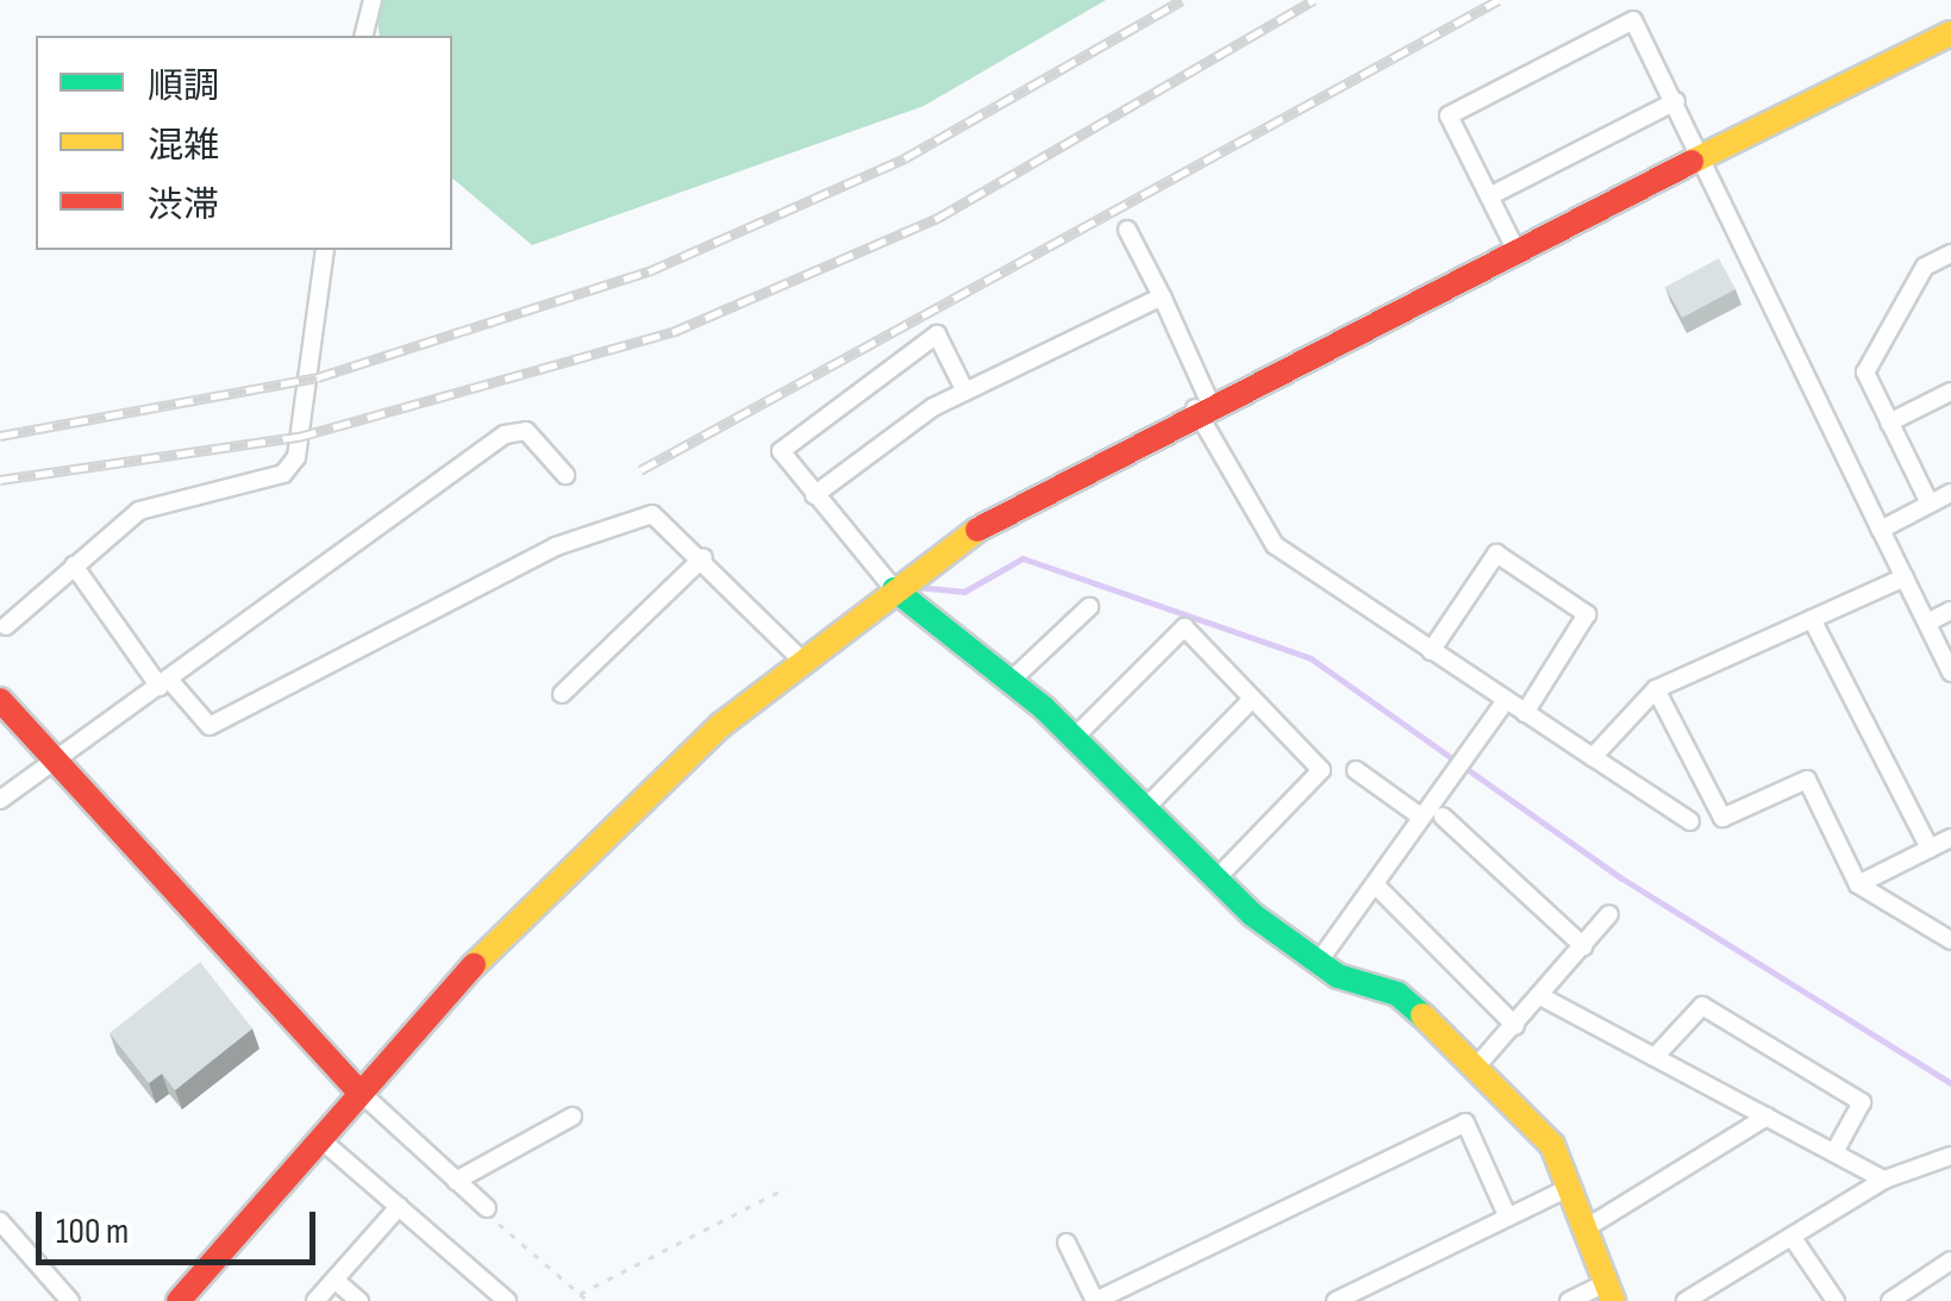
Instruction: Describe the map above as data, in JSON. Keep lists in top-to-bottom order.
{
  "legend": ["順調", "混雑", "渋滞"],
  "scale_bar": "100 m"
}
